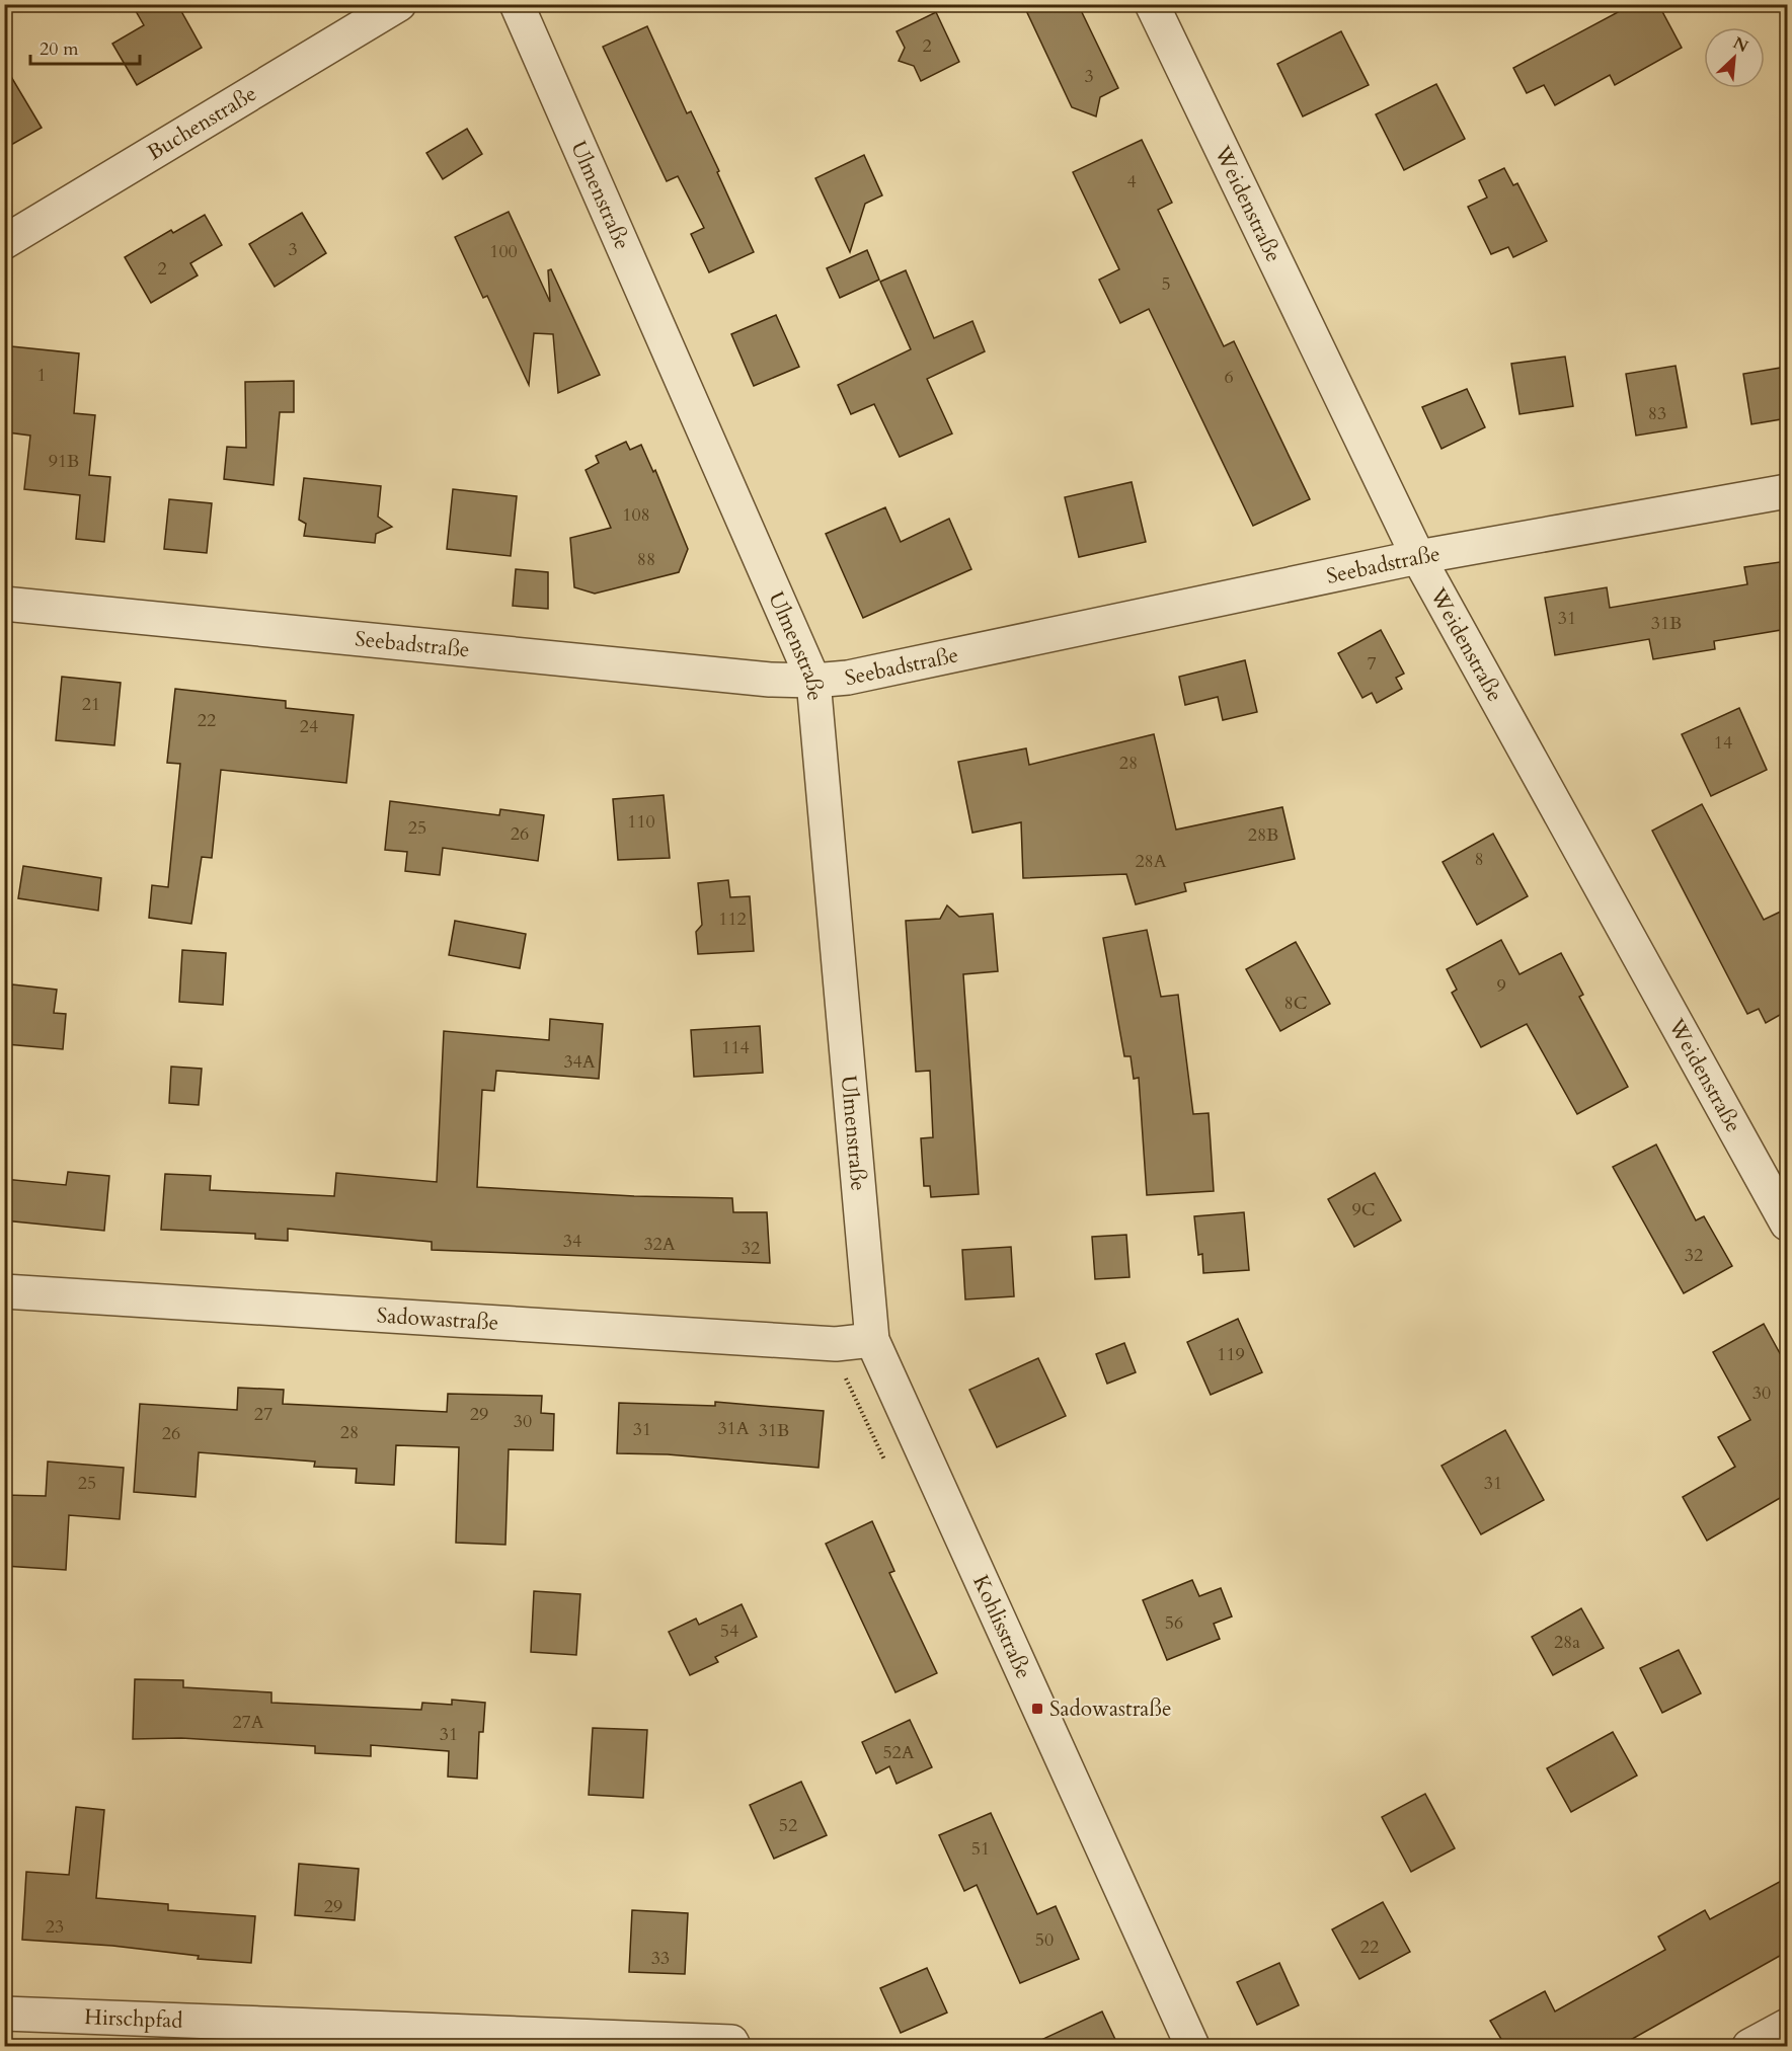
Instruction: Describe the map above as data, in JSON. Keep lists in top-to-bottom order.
{
  "streets": {
    "street": [
      "Buchenstraße",
      "Ulmenstraße",
      "Weidenstraße",
      "Seebadstraße",
      "Sadowastraße",
      "Kohlisstraße",
      "Hirschpfad"
    ]
  },
  "crossings": [
    ["Ulmenstraße", "Seebadstraße"],
    ["Ulmenstraße", "Sadowastraße"],
    ["Ulmenstraße", "Kohlisstraße"],
    ["Weidenstraße", "Seebadstraße"],
    ["Sadowastraße", "Kohlisstraße"]
  ],
  "places": {
    "transit": ["Sadowastraße"]
  },
  "house_numbers": [
    "2",
    "3",
    "4",
    "3",
    "100",
    "2",
    "5",
    "1",
    "6",
    "83",
    "91B",
    "108",
    "88",
    "31",
    "31B",
    "7",
    "21",
    "22",
    "24",
    "14",
    "28",
    "110",
    "25",
    "26",
    "28B",
    "8",
    "28A",
    "112",
    "9",
    "8C",
    "114",
    "34A",
    "9C",
    "34",
    "32A",
    "32",
    "32",
    "119",
    "30",
    "27",
    "29",
    "30",
    "31A",
    "31",
    "31B",
    "28",
    "26",
    "25",
    "31",
    "56",
    "54",
    "28a",
    "27A",
    "31",
    "52A",
    "52",
    "51",
    "29",
    "23",
    "50",
    "22",
    "33"
  ],
  "scale_bar": "20 m",
  "north": "top right"
}
